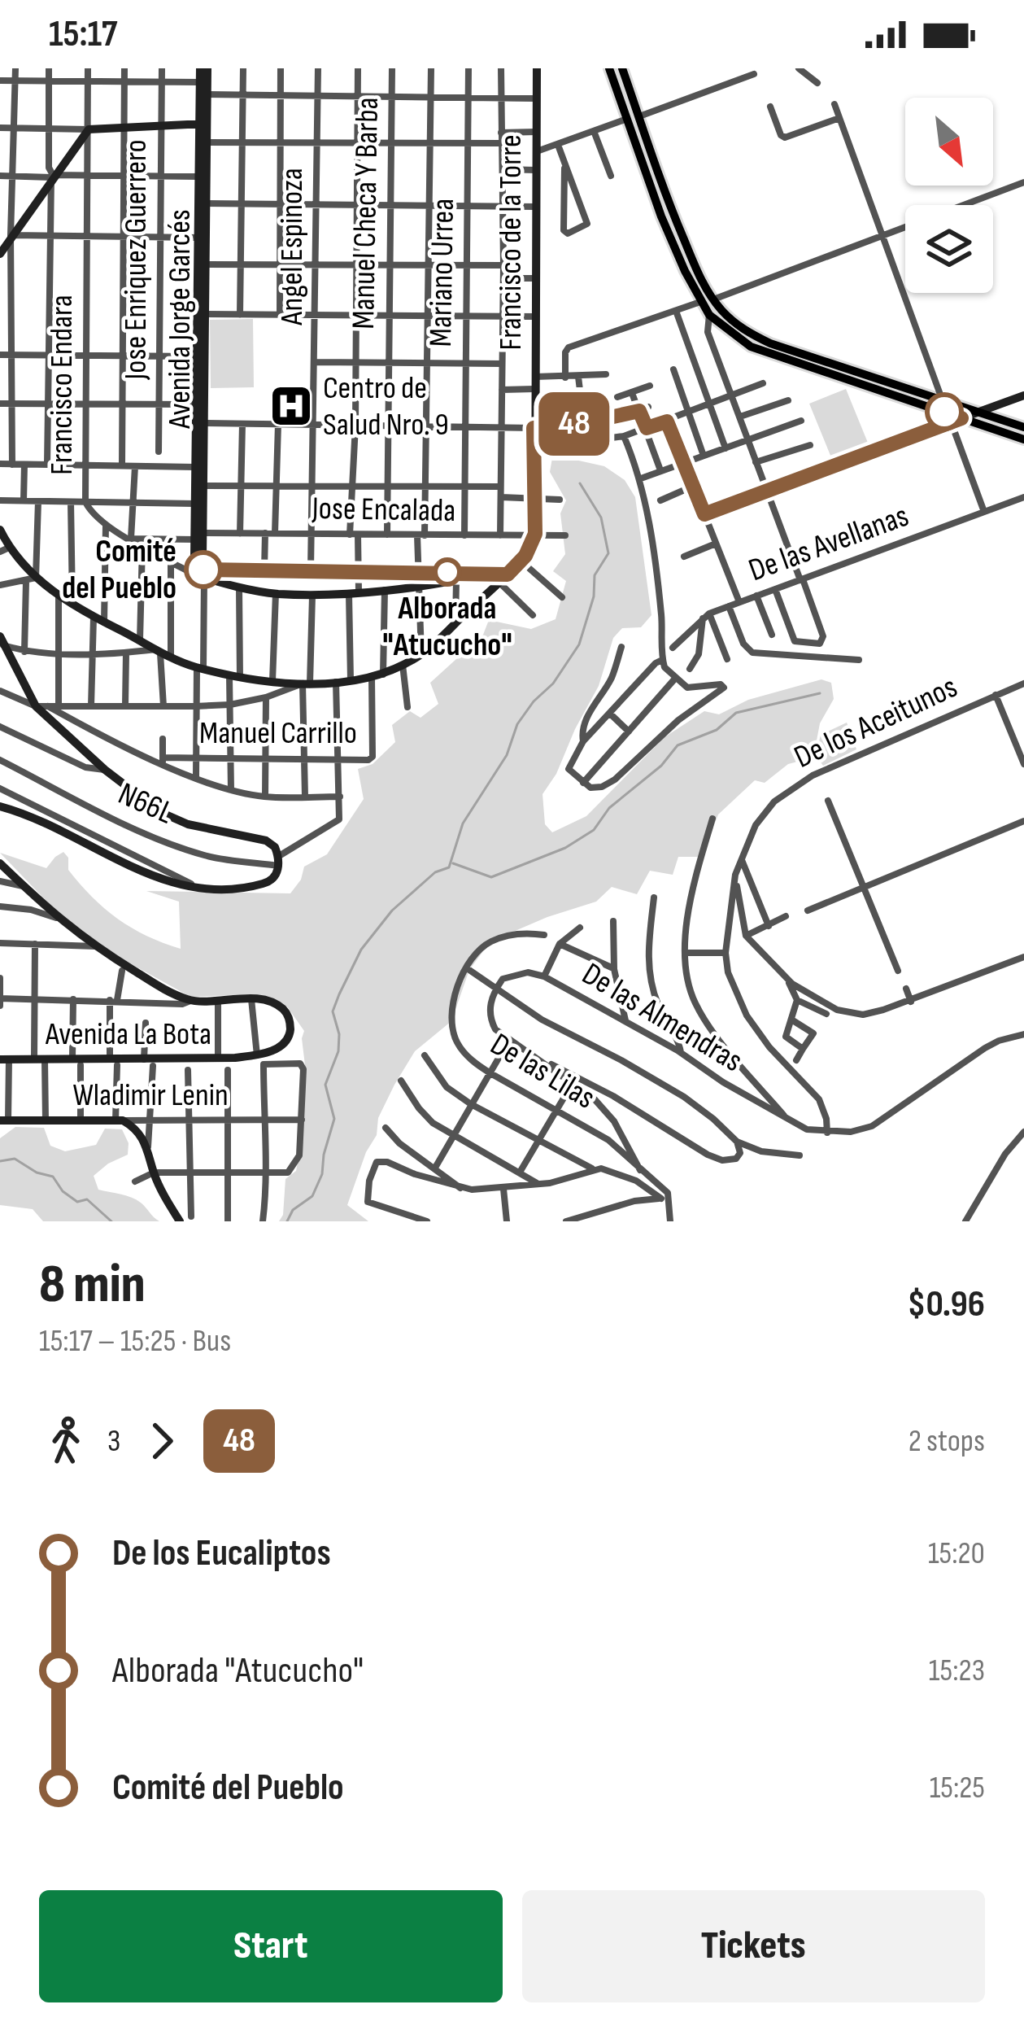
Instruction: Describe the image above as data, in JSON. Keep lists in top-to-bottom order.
{
  "streets": {
    "street": [
      "Manuel Checa Y Barba",
      "Francisco de la Torre",
      "Angel Espinoza",
      "Jose Enriquez Guerrero",
      "Mariano Urrea",
      "Avenida Jorge Garcés",
      "Francisco Endara",
      "Jose Encalada",
      "De las Avellanas",
      "De los Aceitunos",
      "Manuel Carrillo",
      "N66L",
      "De las Almendras",
      "Avenida La Bota",
      "De las Lilas",
      "Wladimir Lenin"
    ]
  },
  "crossings": [
    ["Manuel Checa Y Barba", "Jose Encalada"],
    ["Francisco de la Torre", "Jose Encalada"],
    ["Angel Espinoza", "Jose Encalada"],
    ["Mariano Urrea", "Jose Encalada"],
    ["Avenida Jorge Garcés", "Francisco Endara"],
    ["Avenida Jorge Garcés", "Jose Encalada"],
    ["Francisco Endara", "Jose Encalada"]
  ],
  "places": {
    "hospital": ["Centro de Salud Nro. 9"],
    "other": ["Comité del Pueblo", "Alborada \"Atucucho\""]
  },
  "lines": ["bus line 48"],
  "north": "bottom right",
  "page": {
    "status": "15:17",
    "on_map": "48",
    "heading": ["8 min", "15:17 – 15:25 · Bus", "$0.96"],
    "legs": ["3", "48", "2 stops"],
    "list": [
      {
        "name": "De los Eucaliptos",
        "value": "15:20"
      },
      {
        "name": "Alborada \"Atucucho\"",
        "value": "15:23"
      },
      {
        "name": "Comité del Pueblo",
        "value": "15:25"
      }
    ],
    "buttons": ["Start", "Tickets"]
  }
}
